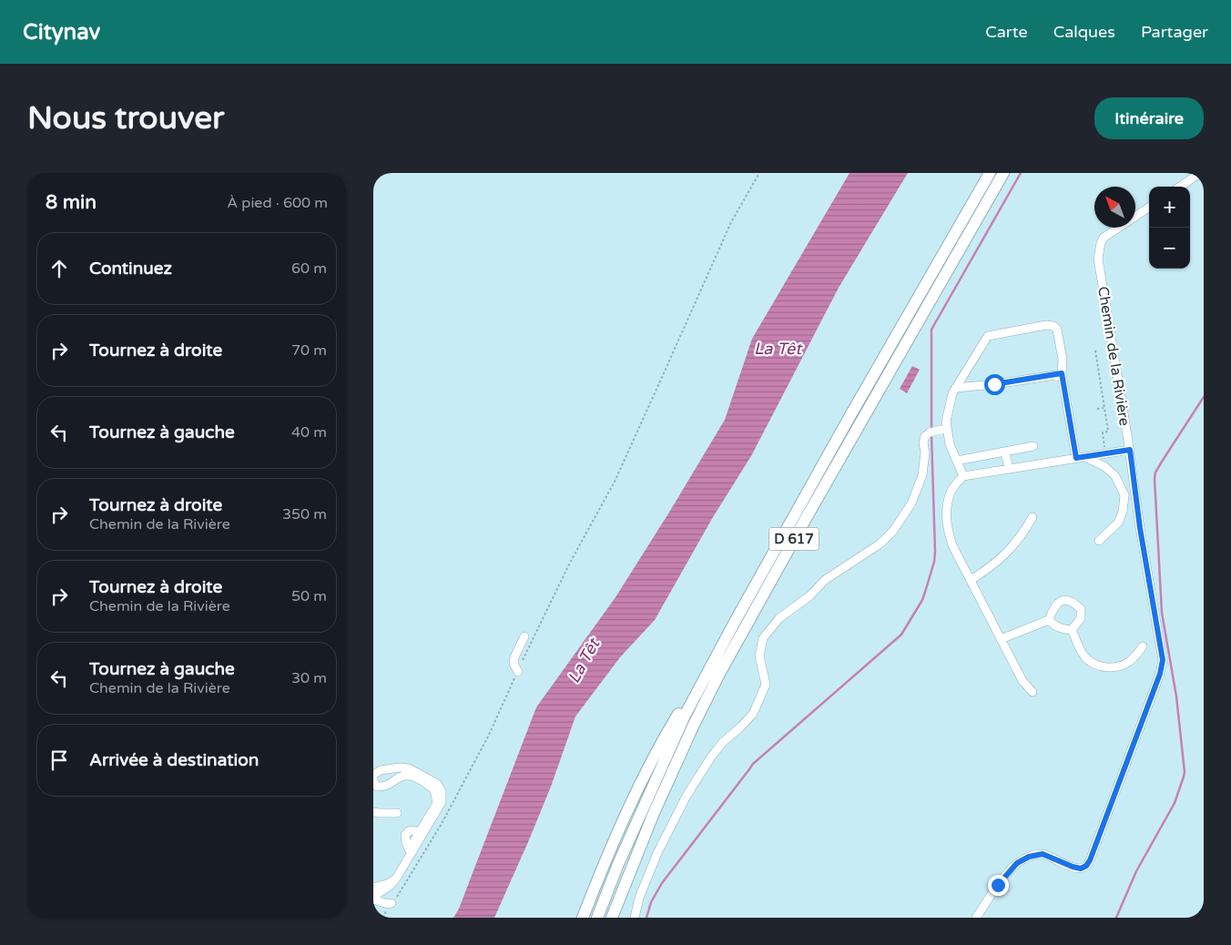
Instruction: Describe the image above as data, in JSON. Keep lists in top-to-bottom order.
{
  "streets": {
    "highway": ["D 617"],
    "street": ["Chemin de la Rivière"]
  },
  "water": ["La Têt"],
  "north": "top left",
  "page": {
    "header": "Citynav",
    "nav": ["Carte", "Calques", "Partager"],
    "buttons": "Itinéraire",
    "title": "Nous trouver",
    "heading": ["8 min", "À pied · 600 m"],
    "map_buttons": ["+", "−"],
    "list": [
      ["Continuez", "60 m"],
      ["Tournez à droite", "70 m"],
      ["Tournez à gauche", "40 m"],
      ["Tournez à droite", "Chemin de la Rivière", "350 m"],
      ["Tournez à droite", "Chemin de la Rivière", "50 m"],
      ["Tournez à gauche", "Chemin de la Rivière", "30 m"],
      "Arrivée à destination"
    ]
  }
}
